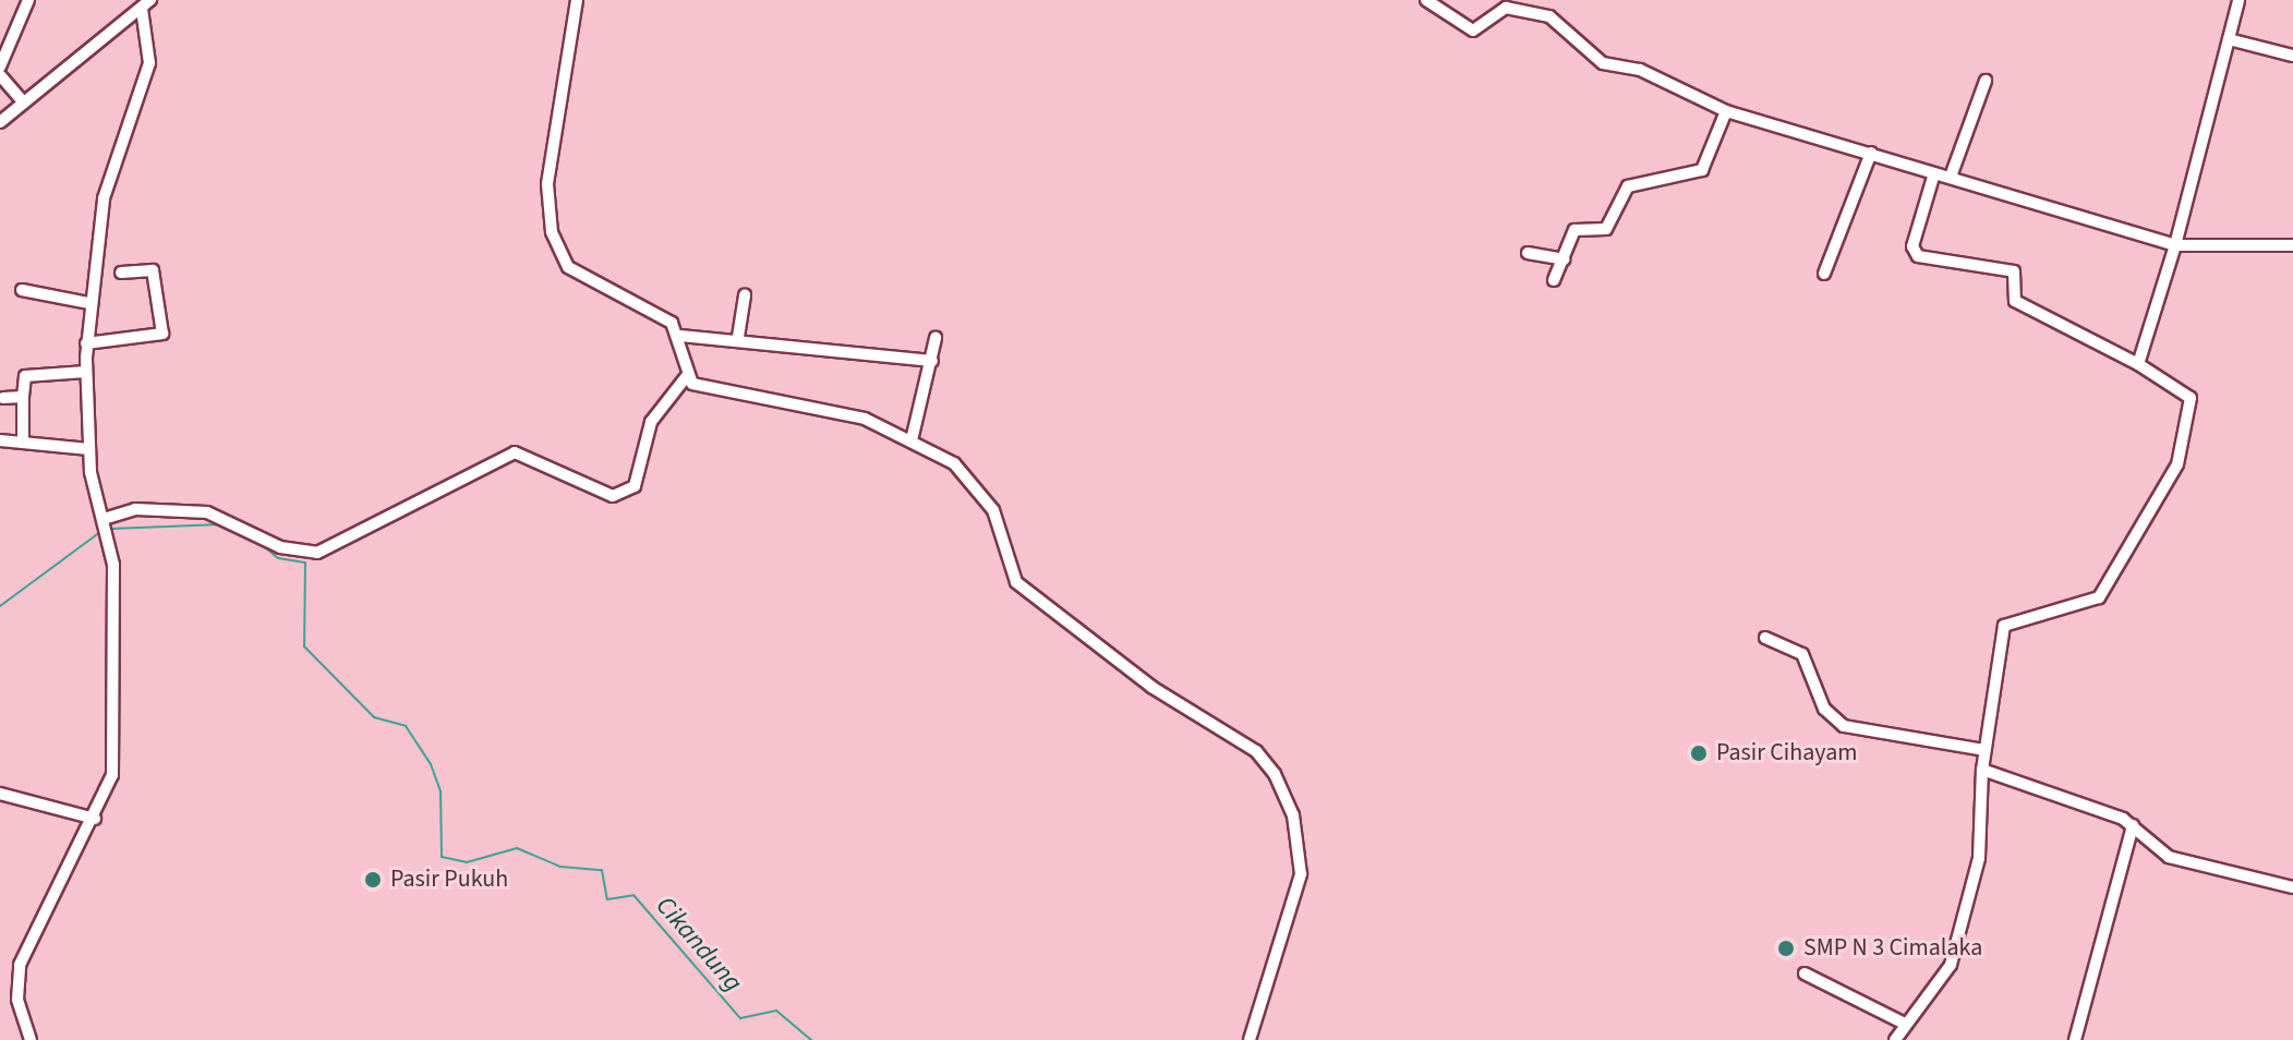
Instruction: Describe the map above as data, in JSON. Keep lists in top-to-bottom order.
{
  "water": ["Cikandung"],
  "places": ["Pasir Cihayam", "Pasir Pukuh", "SMP N 3 Cimalaka"]
}
